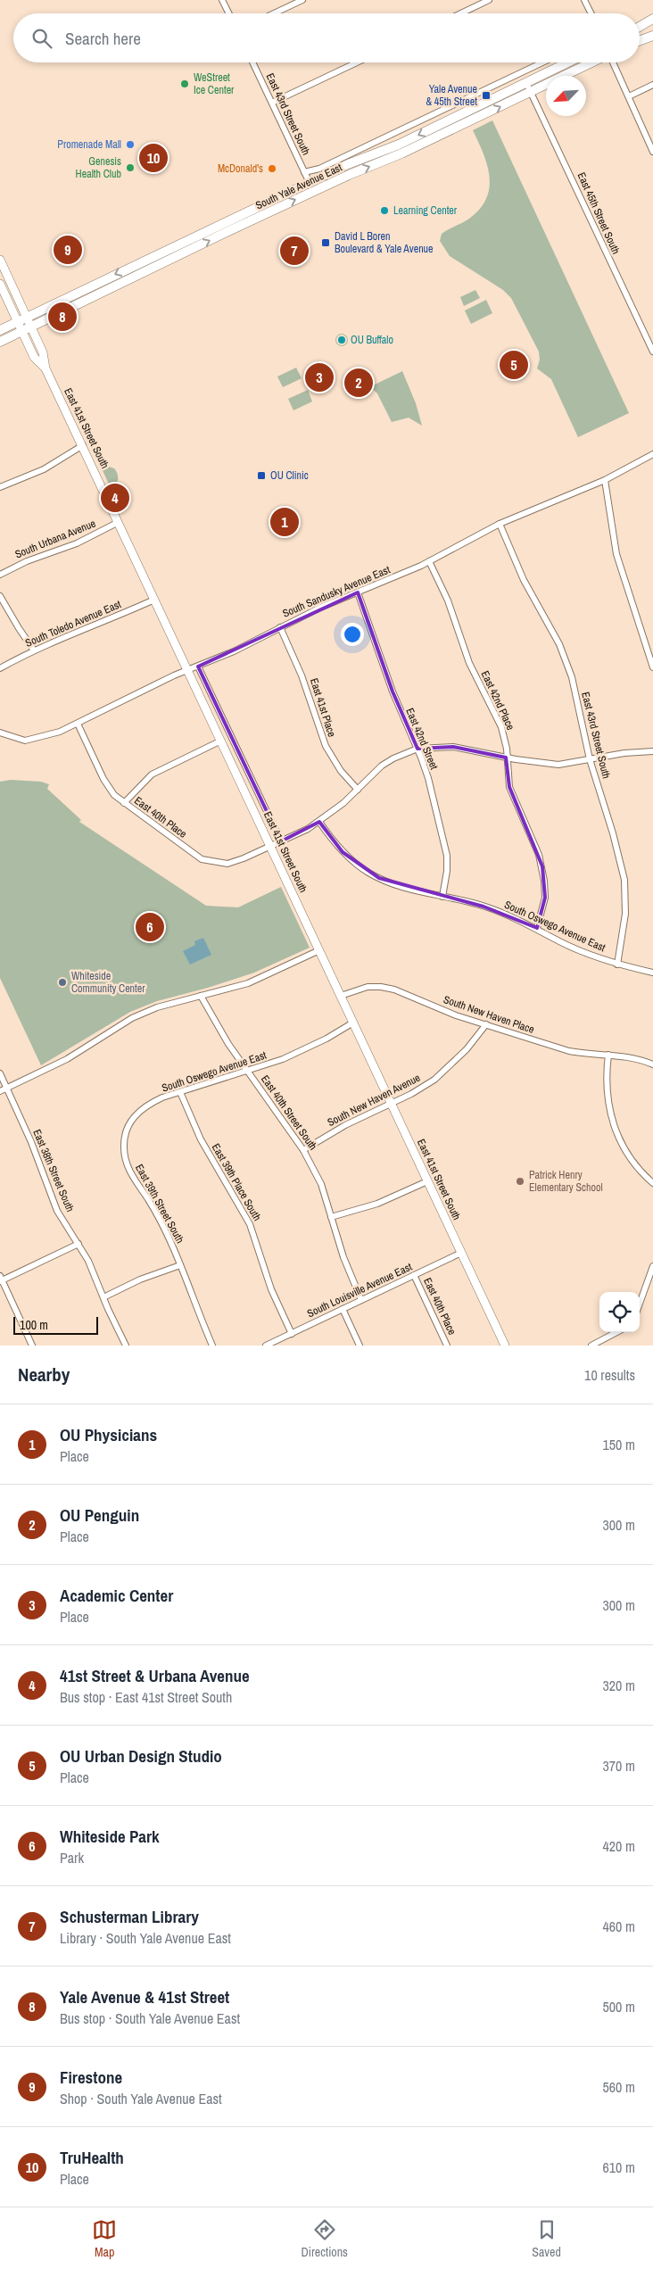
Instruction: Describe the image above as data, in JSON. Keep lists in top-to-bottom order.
{
  "streets": {
    "main road": ["South Yale Avenue East", "East 41st Street South"],
    "street": [
      "East 43rd Street South",
      "East 45th Street South",
      "South Urbana Avenue",
      "South Sandusky Avenue East",
      "South Toledo Avenue East",
      "East 42nd Place",
      "East 41st Place",
      "East 42nd Street",
      "East 40th Place",
      "South Oswego Avenue East",
      "South New Haven Place",
      "South New Haven Avenue",
      "East 40th Street South",
      "East 38th Street South",
      "East 39th Place South",
      "East 39th Street South",
      "South Louisville Avenue East"
    ]
  },
  "crossings": [
    ["East 43rd Street South", "South Yale Avenue East"],
    ["East 43rd Street South", "South Sandusky Avenue East"],
    ["East 43rd Street South", "South Oswego Avenue East"],
    ["South Yale Avenue East", "East 45th Street South"],
    ["South Yale Avenue East", "East 41st Street South"],
    ["East 41st Street South", "South Urbana Avenue"],
    ["East 41st Street South", "South Sandusky Avenue East"],
    ["East 41st Street South", "South Toledo Avenue East"],
    ["East 41st Street South", "East 40th Place"],
    ["East 41st Street South", "South Oswego Avenue East"],
    ["East 41st Street South", "South New Haven Place"],
    ["East 41st Street South", "South New Haven Avenue"],
    ["East 41st Street South", "South Louisville Avenue East"],
    ["South Sandusky Avenue East", "East 42nd Place"],
    ["South Sandusky Avenue East", "East 41st Place"],
    ["South Sandusky Avenue East", "East 42nd Street"],
    ["South Sandusky Avenue East", "East 40th Place"],
    ["East 42nd Place", "South Oswego Avenue East"],
    ["East 41st Place", "East 40th Place"],
    ["East 42nd Street", "East 40th Place"],
    ["East 42nd Street", "South Oswego Avenue East"],
    ["East 40th Place", "South Oswego Avenue East"],
    ["East 40th Place", "South Louisville Avenue East"],
    ["South Oswego Avenue East", "East 40th Street South"],
    ["South Oswego Avenue East", "East 39th Place South"],
    ["South Oswego Avenue East", "East 39th Street South"],
    ["South New Haven Place", "South New Haven Avenue"],
    ["South New Haven Avenue", "East 40th Street South"],
    ["East 40th Street South", "South Louisville Avenue East"],
    ["East 39th Place South", "South Louisville Avenue East"]
  ],
  "places": {
    "other": [
      "WeStreet Ice Center",
      "Promenade Mall",
      "Genesis Health Club",
      "McDonald's",
      "Learning Center",
      "OU Buffalo",
      "Whiteside Community Center",
      "Patrick Henry Elementary School"
    ],
    "transit": ["Yale Avenue & 45th Street", "David L Boren Boulevard & Yale Avenue", "OU Clinic"]
  },
  "scale_bar": "100 m",
  "north": "bottom left",
  "page": {
    "search": "Search here",
    "pins": [
      "10",
      "9",
      "7",
      "8",
      "5",
      "3",
      "2",
      "4",
      "1",
      "6"
    ],
    "scale": "100 m",
    "heading": ["Nearby", "10 results"],
    "list": [
      {
        "mark": "1",
        "name": "OU Physicians",
        "note": "Place",
        "value": "150 m"
      },
      {
        "mark": "2",
        "name": "OU Penguin",
        "note": "Place",
        "value": "300 m"
      },
      {
        "mark": "3",
        "name": "Academic Center",
        "note": "Place",
        "value": "300 m"
      },
      {
        "mark": "4",
        "name": "41st Street & Urbana Avenue",
        "note": "Bus stop · East 41st Street South",
        "value": "320 m"
      },
      {
        "mark": "5",
        "name": "OU Urban Design Studio",
        "note": "Place",
        "value": "370 m"
      },
      {
        "mark": "6",
        "name": "Whiteside Park",
        "note": "Park",
        "value": "420 m"
      },
      {
        "mark": "7",
        "name": "Schusterman Library",
        "note": "Library · South Yale Avenue East",
        "value": "460 m"
      },
      {
        "mark": "8",
        "name": "Yale Avenue & 41st Street",
        "note": "Bus stop · South Yale Avenue East",
        "value": "500 m"
      },
      {
        "mark": "9",
        "name": "Firestone",
        "note": "Shop · South Yale Avenue East",
        "value": "560 m"
      },
      {
        "mark": "10",
        "name": "TruHealth",
        "note": "Place",
        "value": "610 m"
      }
    ],
    "nav": ["Map", "Directions", "Saved"]
  }
}
